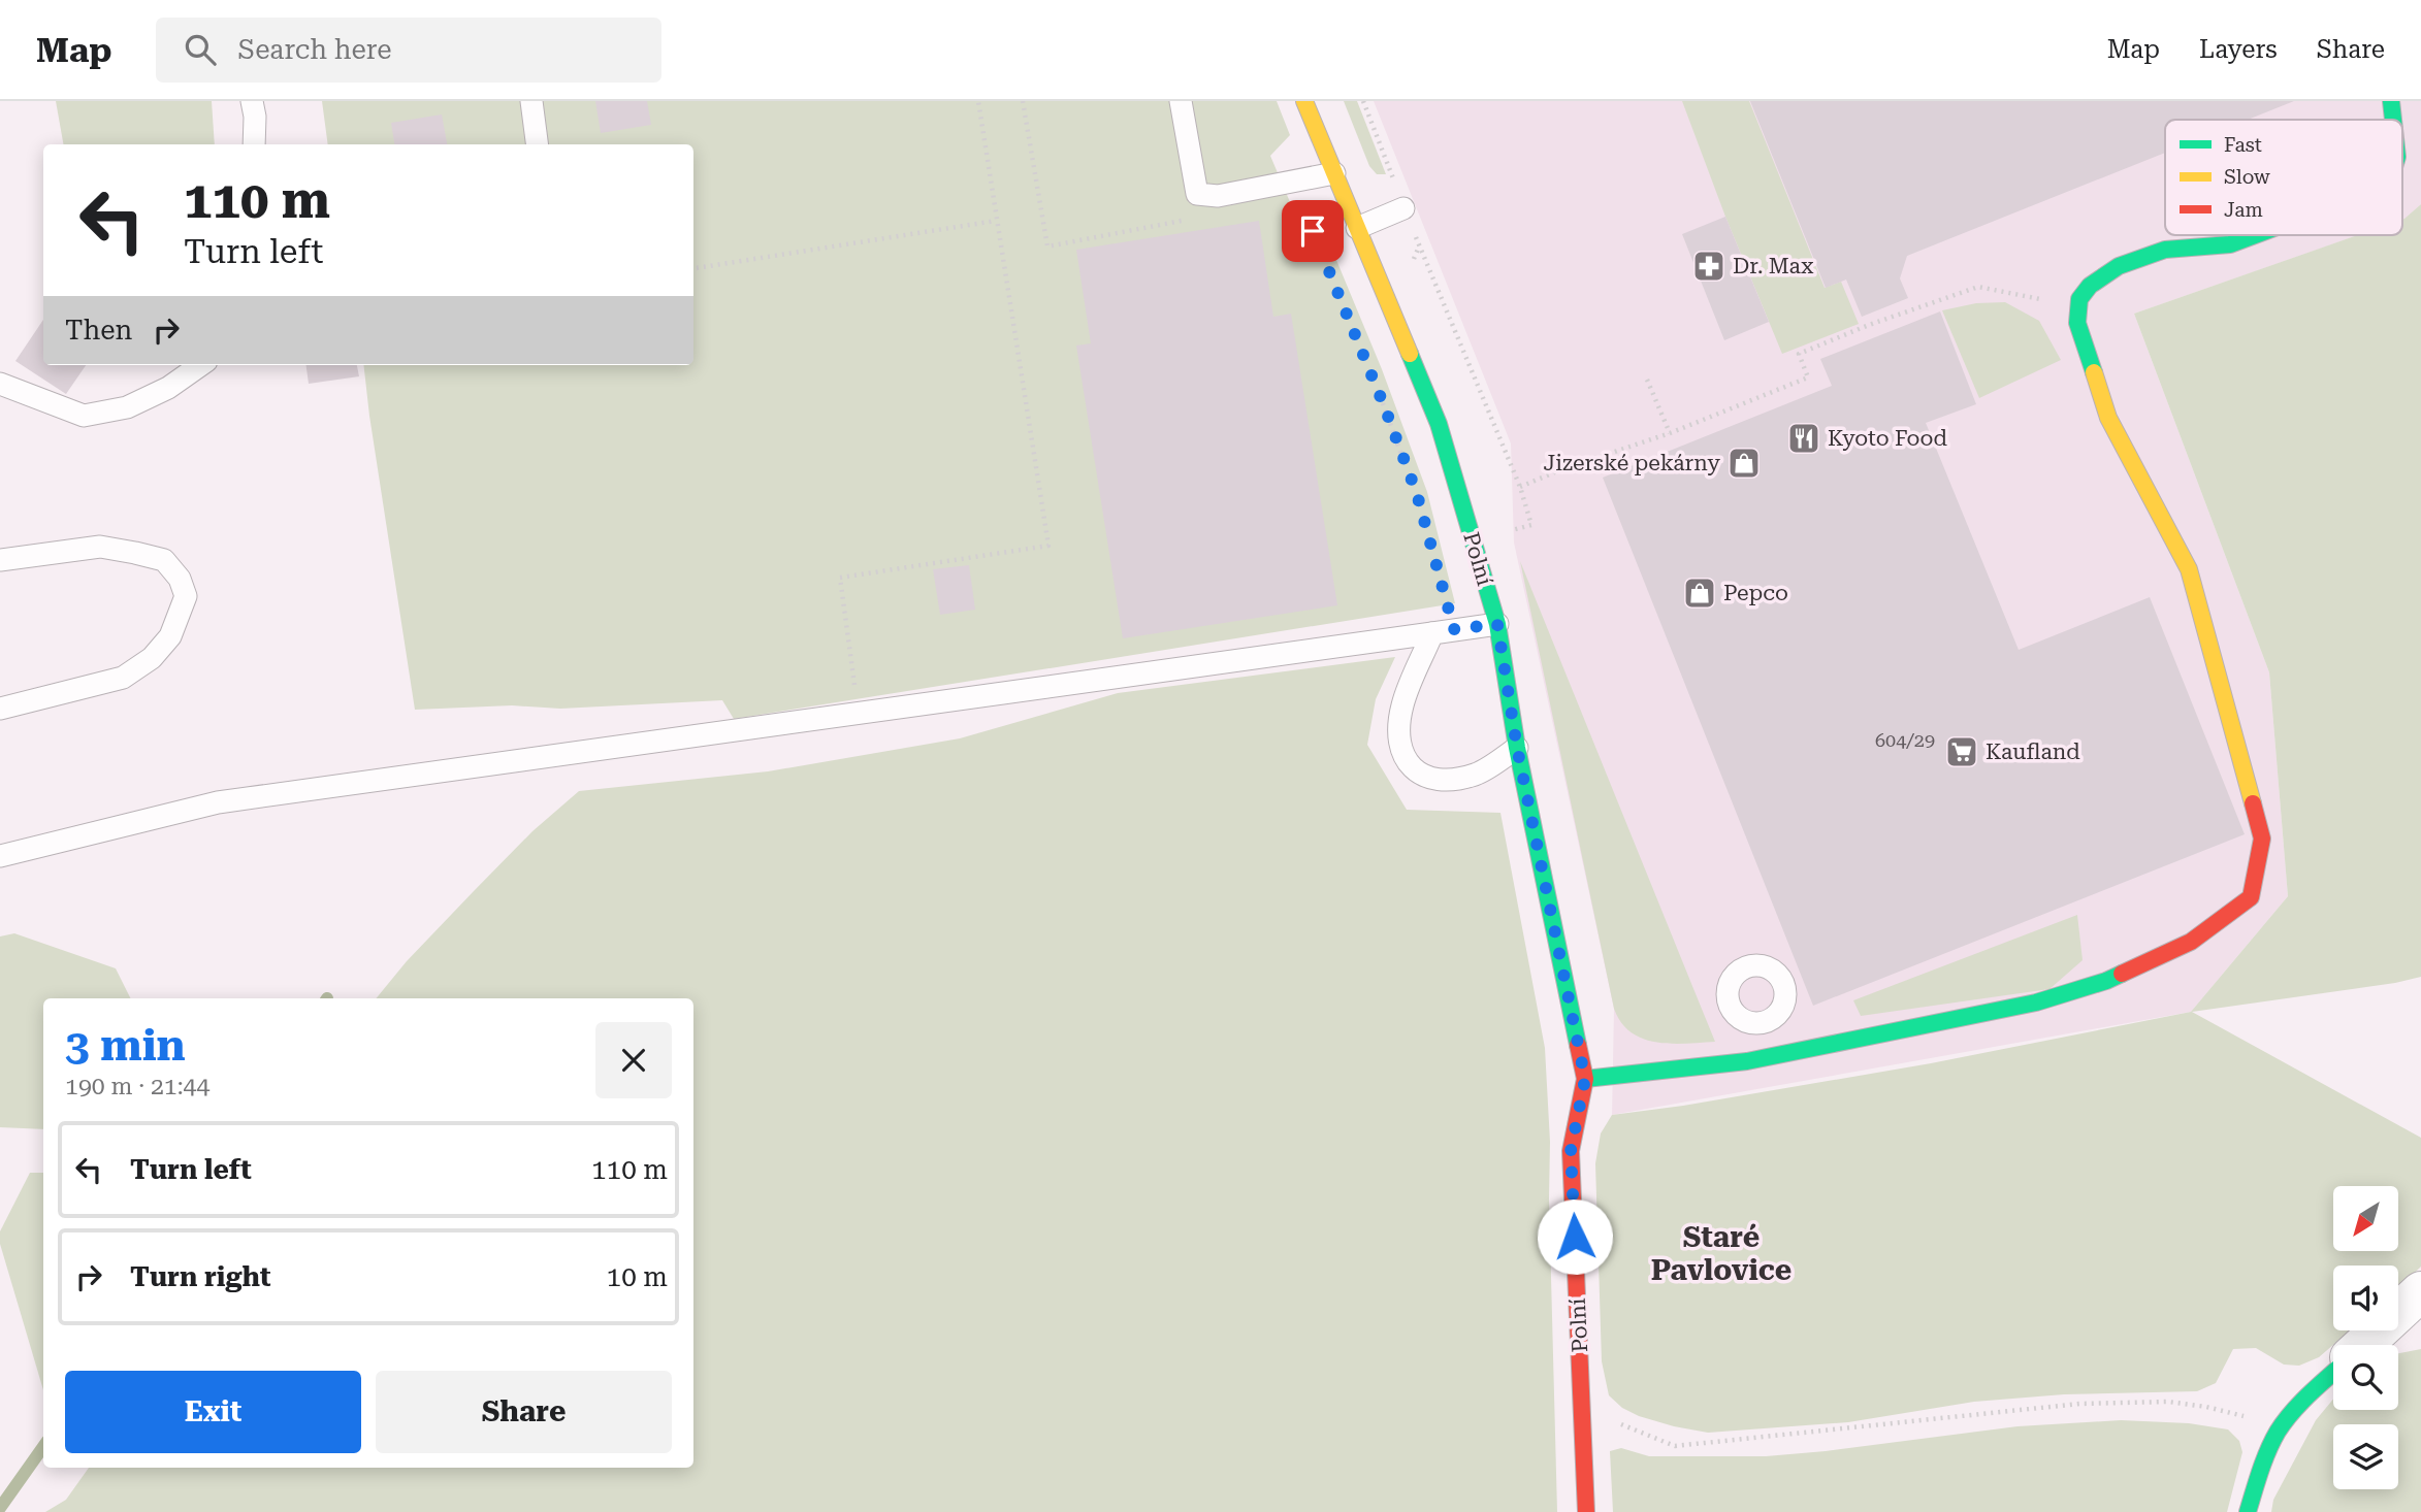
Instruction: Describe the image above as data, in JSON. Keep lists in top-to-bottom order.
{
  "streets": {
    "street": ["Polní"]
  },
  "districts": ["Staré Pavlovice"],
  "places": {
    "pharmacy": ["Dr. Max"],
    "restaurant": ["Kyoto Food"],
    "shop": ["Jizerské pekárny", "Pepco"],
    "supermarket": ["Kaufland"]
  },
  "house_numbers": ["604/29"],
  "legend": ["Fast", "Slow", "Jam"],
  "north": "bottom left",
  "page": {
    "header": "Map",
    "search": "Search here",
    "nav": ["Map", "Layers", "Share"],
    "turn": ["110 m", "Turn left"],
    "then": "Then",
    "heading": ["3 min", "190 m · 21:44"],
    "list": [
      {
        "name": "Turn left",
        "value": "110 m"
      },
      {
        "name": "Turn right",
        "value": "10 m"
      }
    ],
    "buttons": ["Exit", "Share"]
  }
}
